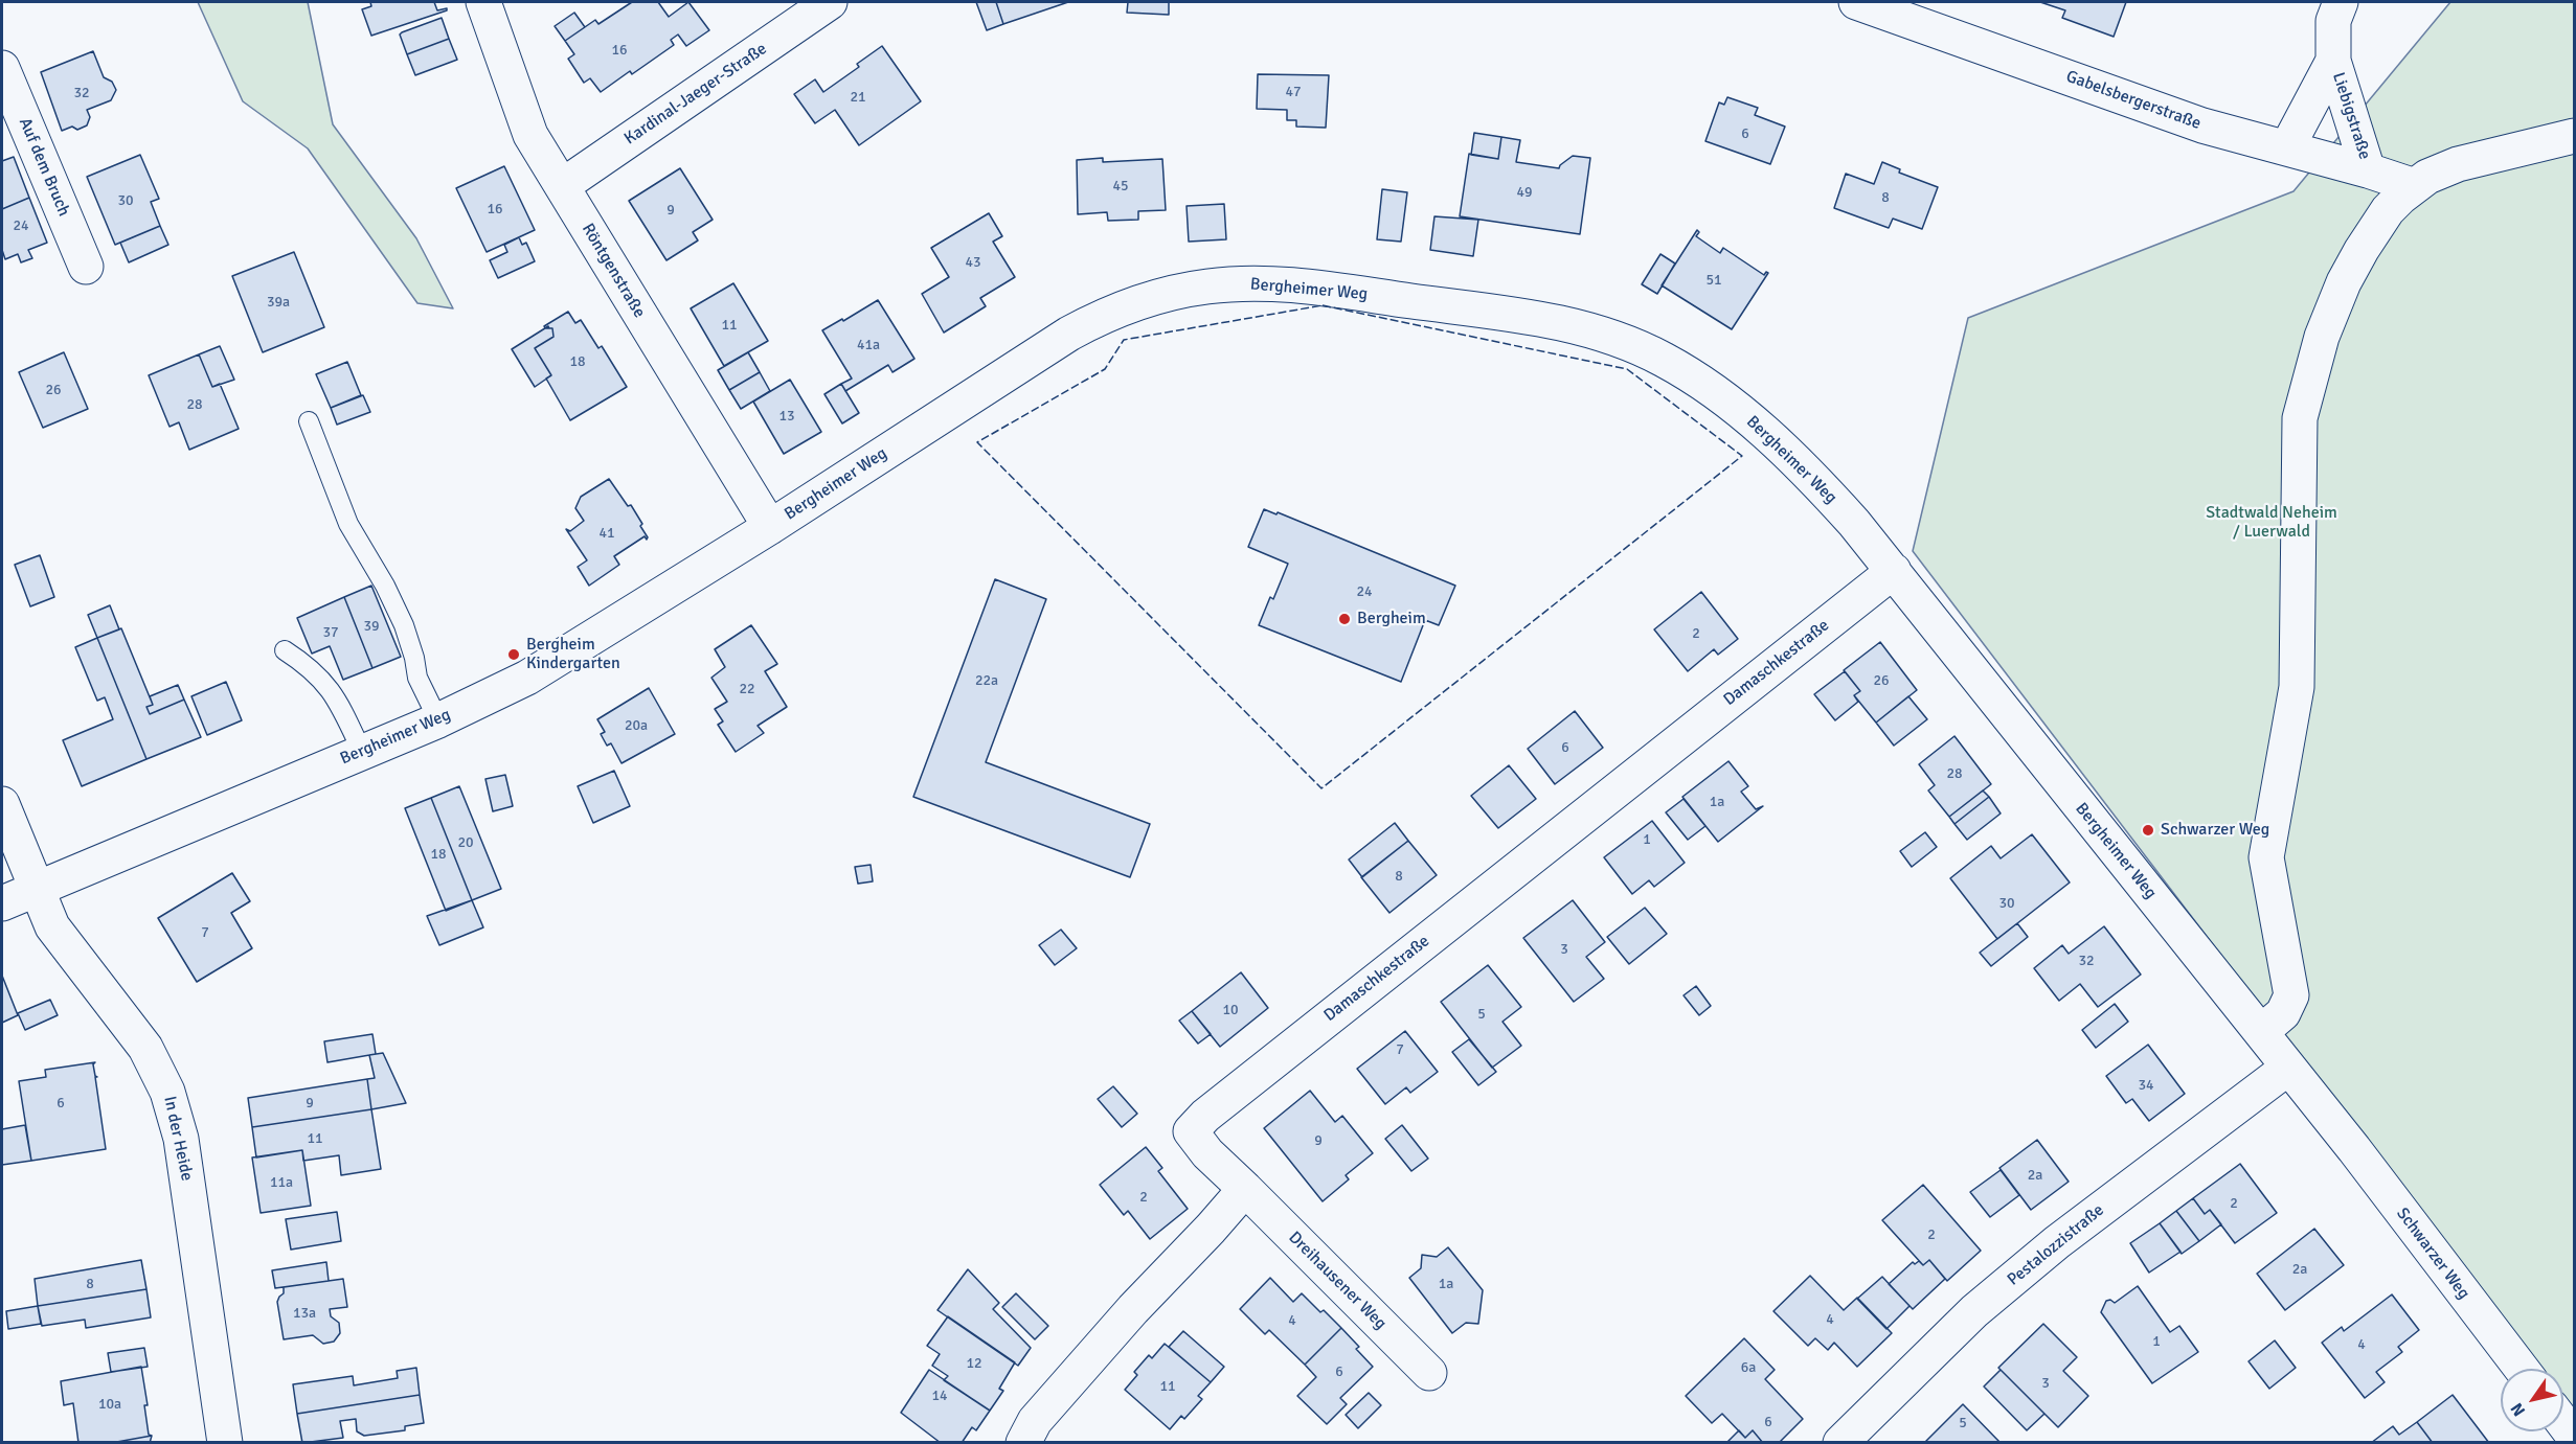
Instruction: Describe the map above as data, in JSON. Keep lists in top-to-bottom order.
{
  "streets": {
    "street": [
      "Kardinal-Jaeger-Straße",
      "Gabelsbergerstraße",
      "Liebigstraße",
      "Auf dem Bruch",
      "Röntgenstraße",
      "Bergheimer Weg",
      "Damaschkestraße",
      "In der Heide",
      "Pestalozzistraße",
      "Schwarzer Weg",
      "Dreihausener Weg"
    ]
  },
  "crossings": [
    ["Kardinal-Jaeger-Straße", "Röntgenstraße"],
    ["Gabelsbergerstraße", "Liebigstraße"],
    ["Röntgenstraße", "Bergheimer Weg"],
    ["Bergheimer Weg", "Damaschkestraße"],
    ["Bergheimer Weg", "In der Heide"],
    ["Bergheimer Weg", "Pestalozzistraße"],
    ["Bergheimer Weg", "Schwarzer Weg"],
    ["Damaschkestraße", "Dreihausener Weg"],
    ["Pestalozzistraße", "Schwarzer Weg"]
  ],
  "parks": ["Stadtwald Neheim / Luerwald"],
  "places": ["Bergheim", "Bergheim Kindergarten", "Schwarzer Weg"],
  "house_numbers": [
    "16",
    "47",
    "32",
    "21",
    "6",
    "45",
    "49",
    "8",
    "30",
    "16",
    "9",
    "24",
    "43",
    "51",
    "39a",
    "11",
    "41a",
    "18",
    "26",
    "28",
    "13",
    "41",
    "24",
    "39",
    "37",
    "2",
    "22a",
    "26",
    "22",
    "20a",
    "6",
    "28",
    "1a",
    "1",
    "20",
    "18",
    "8",
    "30",
    "7",
    "3",
    "32",
    "10",
    "5",
    "7",
    "34",
    "6",
    "9",
    "11",
    "9",
    "2a",
    "11a",
    "2",
    "2",
    "2",
    "2a",
    "8",
    "1a",
    "13a",
    "4",
    "4",
    "1",
    "4",
    "12",
    "6a",
    "6",
    "3",
    "11",
    "14",
    "10a",
    "6",
    "5"
  ],
  "north": "bottom left"
}
